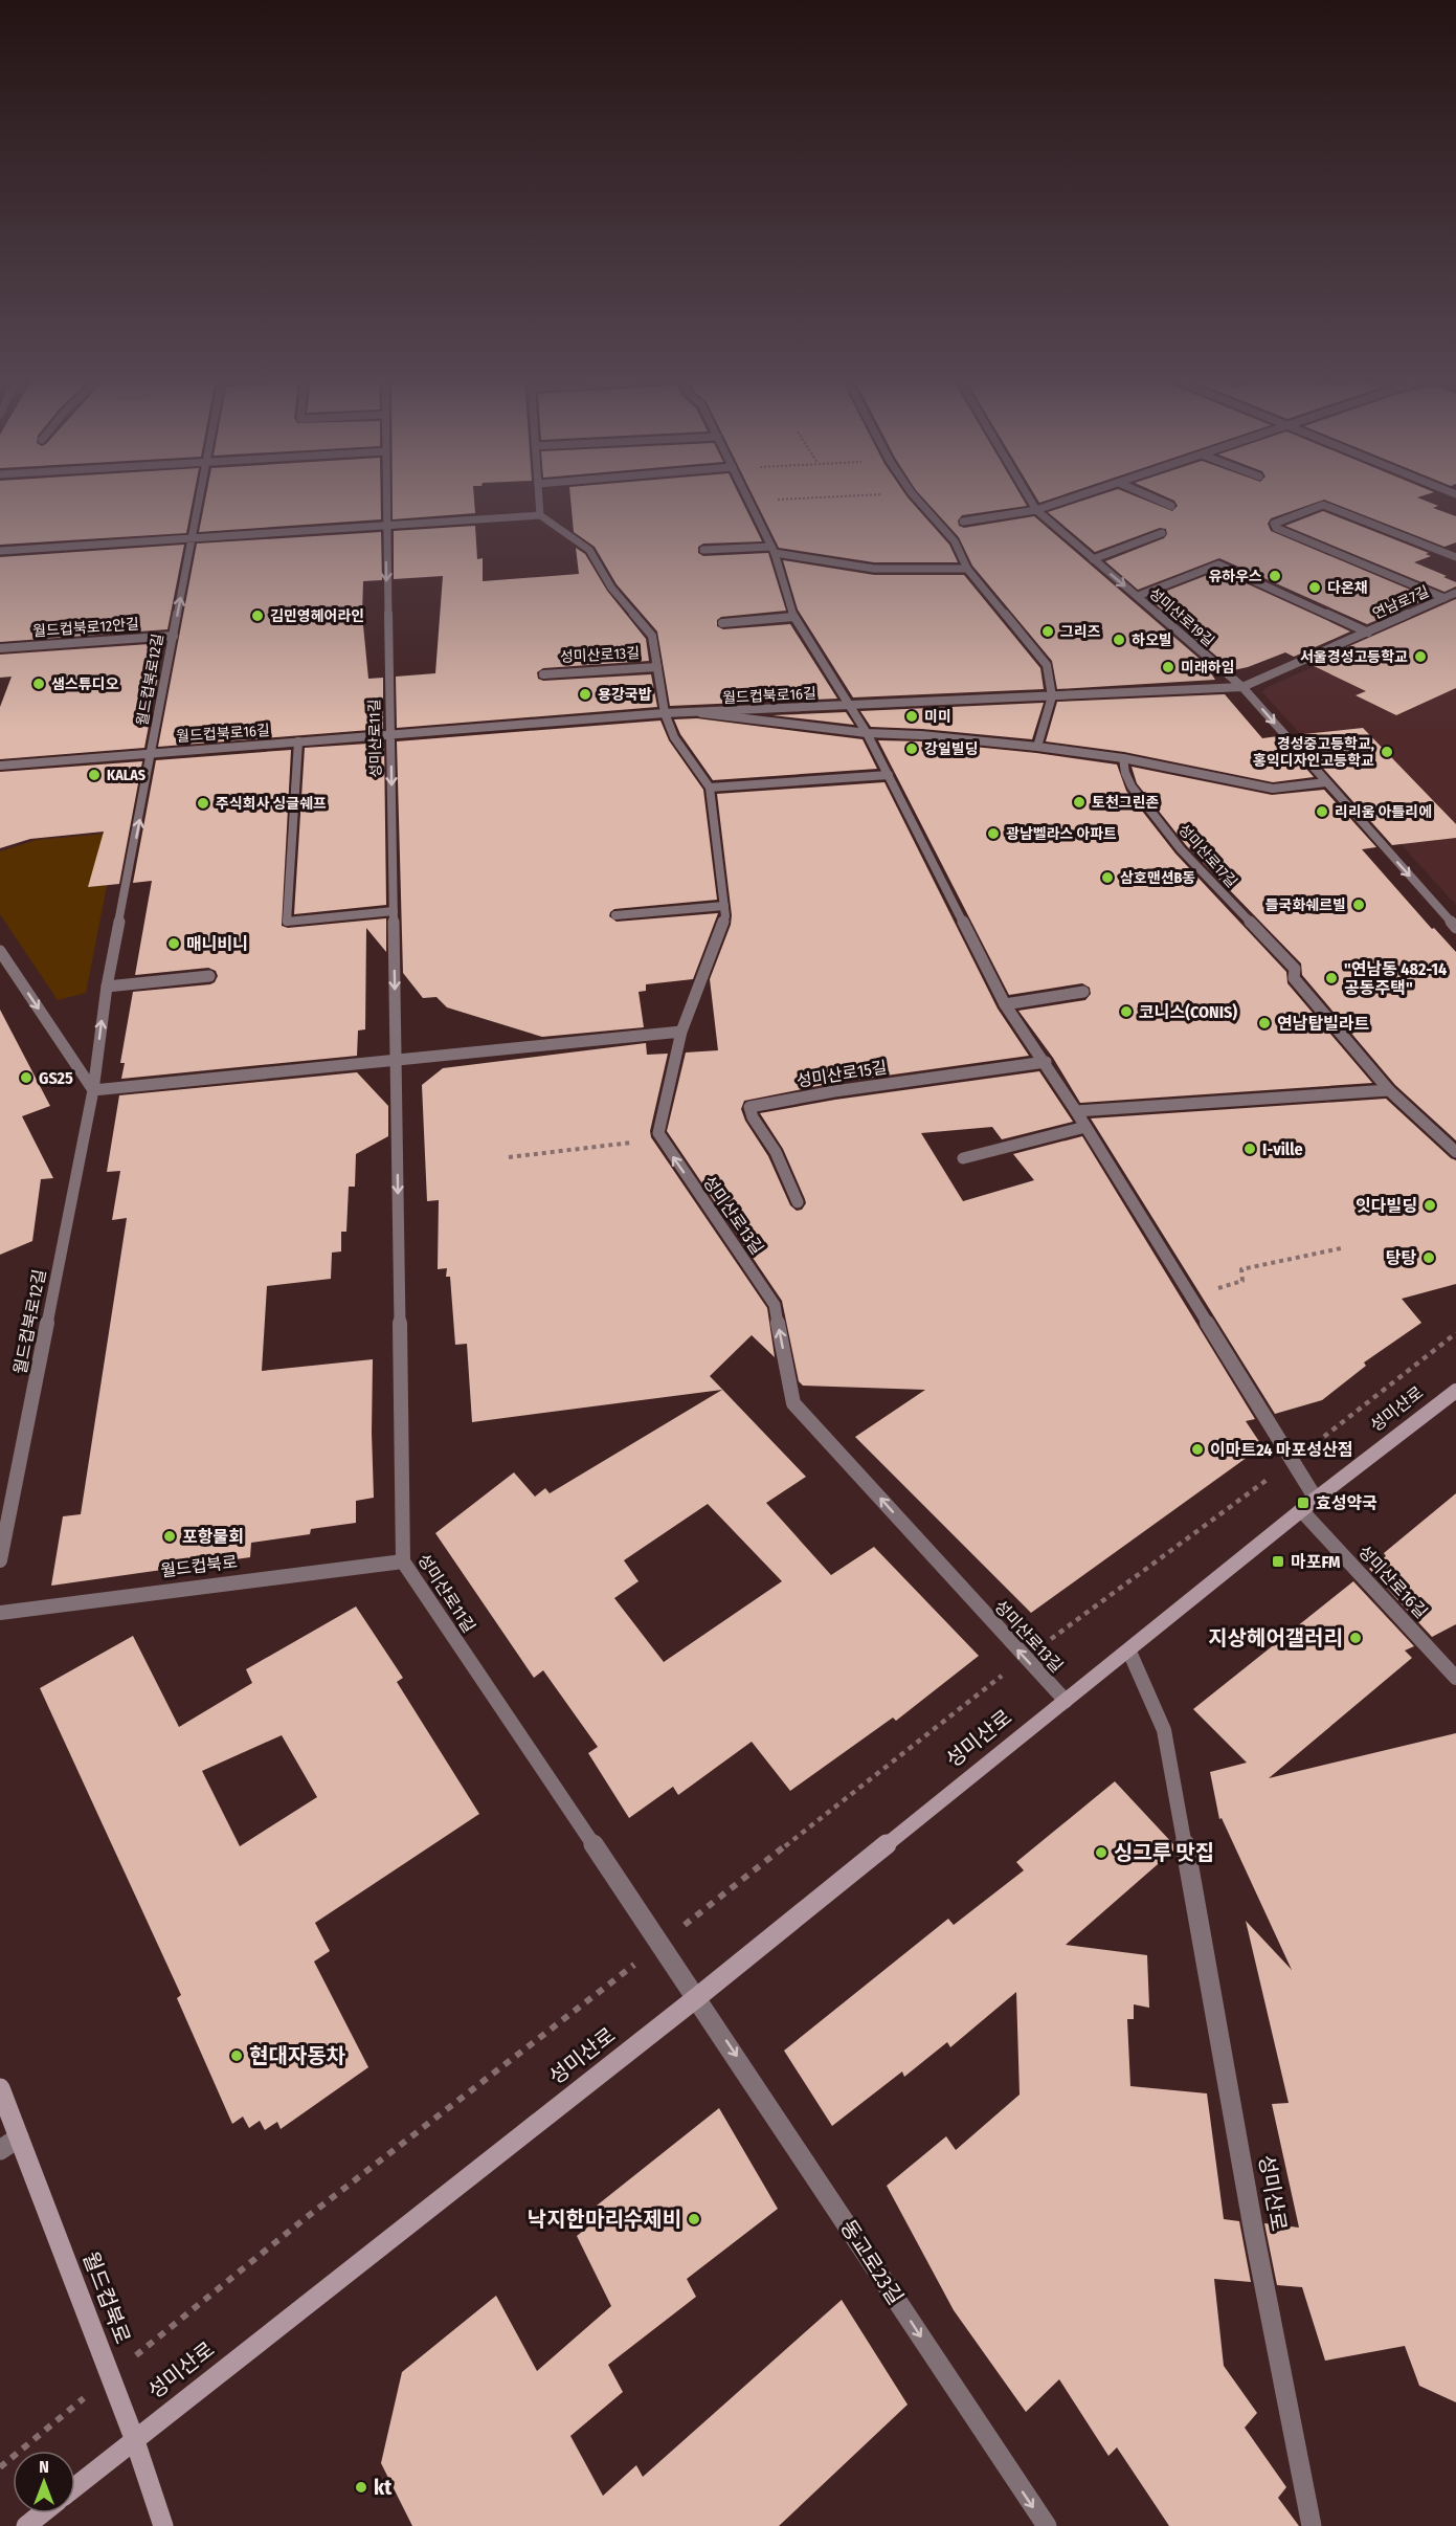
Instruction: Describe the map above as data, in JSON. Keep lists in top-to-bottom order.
{
  "streets": {
    "street": [
      "연남로7길",
      "성미산로19길",
      "월드컵북로12안길",
      "성미산로13길",
      "월드컵북로12길",
      "월드컵북로16길",
      "성미산로11길",
      "성미산로17길",
      "성미산로15길",
      "성미산로",
      "월드컵북로",
      "성미산로16길",
      "동교로23길"
    ]
  },
  "crossings": [
    ["연남로7길", "성미산로19길"],
    ["연남로7길", "월드컵북로16길"],
    ["성미산로19길", "월드컵북로16길"],
    ["월드컵북로12안길", "월드컵북로12길"],
    ["성미산로13길", "월드컵북로16길"],
    ["성미산로13길", "성미산로"],
    ["월드컵북로12길", "월드컵북로16길"],
    ["월드컵북로16길", "성미산로11길"],
    ["성미산로11길", "성미산로"],
    ["성미산로11길", "월드컵북로"],
    ["성미산로11길", "동교로23길"],
    ["성미산로", "월드컵북로"],
    ["성미산로", "성미산로16길"],
    ["성미산로", "동교로23길"]
  ],
  "one_way": [
    "성미산로19길",
    "성미산로13길",
    "월드컵북로12길",
    "성미산로11길",
    "동교로23길"
  ],
  "places": {
    "other": [
      "유하우스",
      "다온채",
      "김민영헤어라인",
      "그리즈",
      "하오빌",
      "서울경성고등학교",
      "미래하임",
      "샘스튜디오",
      "용강국밥",
      "미미",
      "강일빌딩",
      "경성중고등학교, 홍익디자인고등학교",
      "KALAS",
      "토천그린존",
      "주식회사 싱글쉐프",
      "리리움 아틀리에",
      "광남벨라스 아파트",
      "삼호맨션B동",
      "들국화쉐르빌",
      "매니비니",
      "\"연남동 482-14 공동주택\"",
      "코니스(CONIS)",
      "연남탑빌라트",
      "GS25",
      "I-ville",
      "잇다빌딩",
      "탕탕",
      "이마트24 마포성산점",
      "포항물회",
      "지상헤어갤러리",
      "싱그루 맛집",
      "현대자동차",
      "낙지한마리수제비",
      "kt"
    ],
    "transit": ["효성약국", "마포FM"]
  },
  "north": "top"
}
